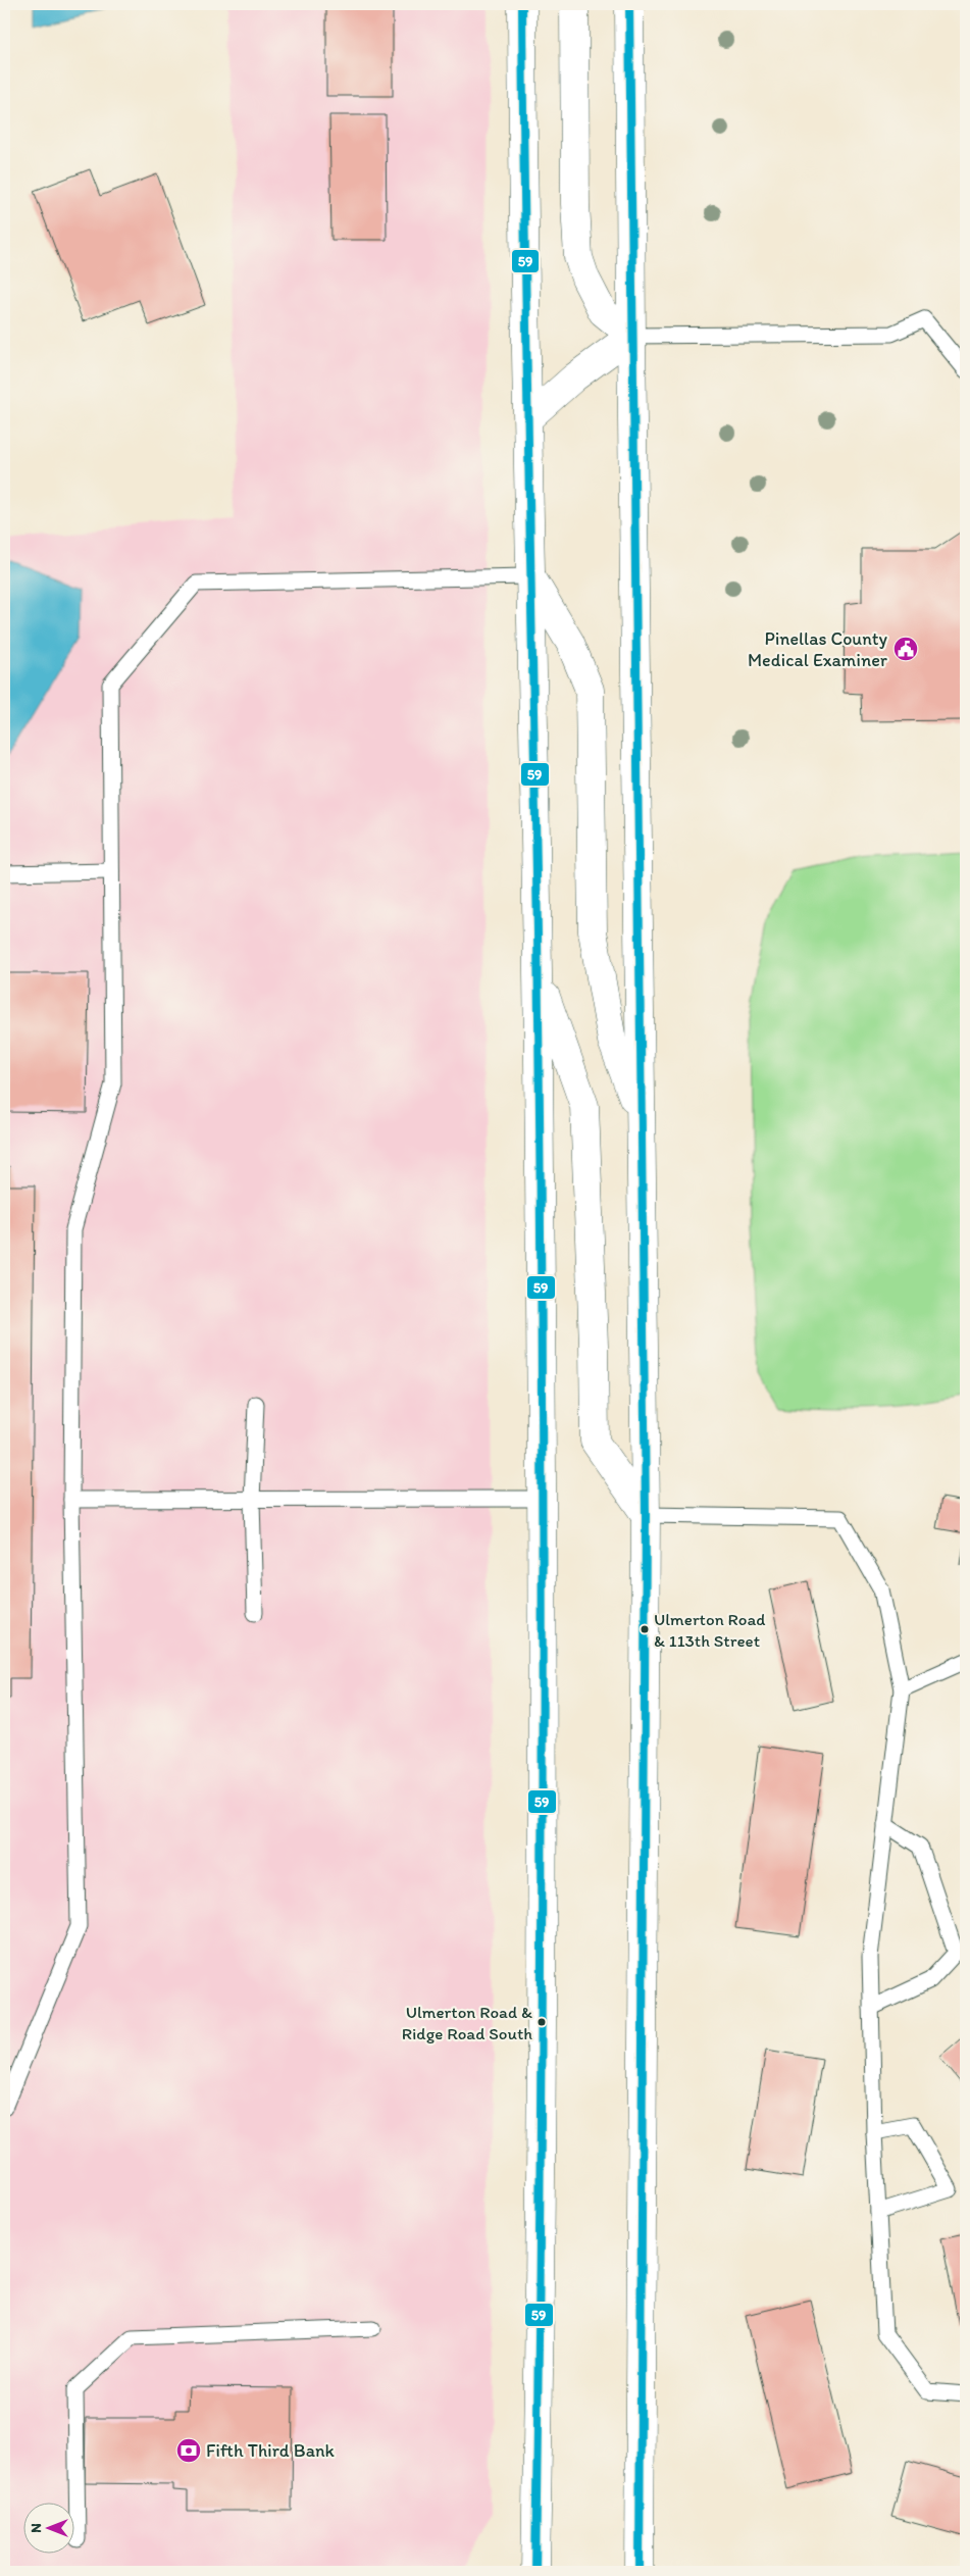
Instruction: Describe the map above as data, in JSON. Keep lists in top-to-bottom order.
{
  "places": {
    "public building": ["Pinellas County Medical Examiner"],
    "other": ["Ulmerton Road & 113th Street", "Ulmerton Road & Ridge Road South"],
    "bank": ["Fifth Third Bank"]
  },
  "lines": ["transit line 59"],
  "north": "left"
}
